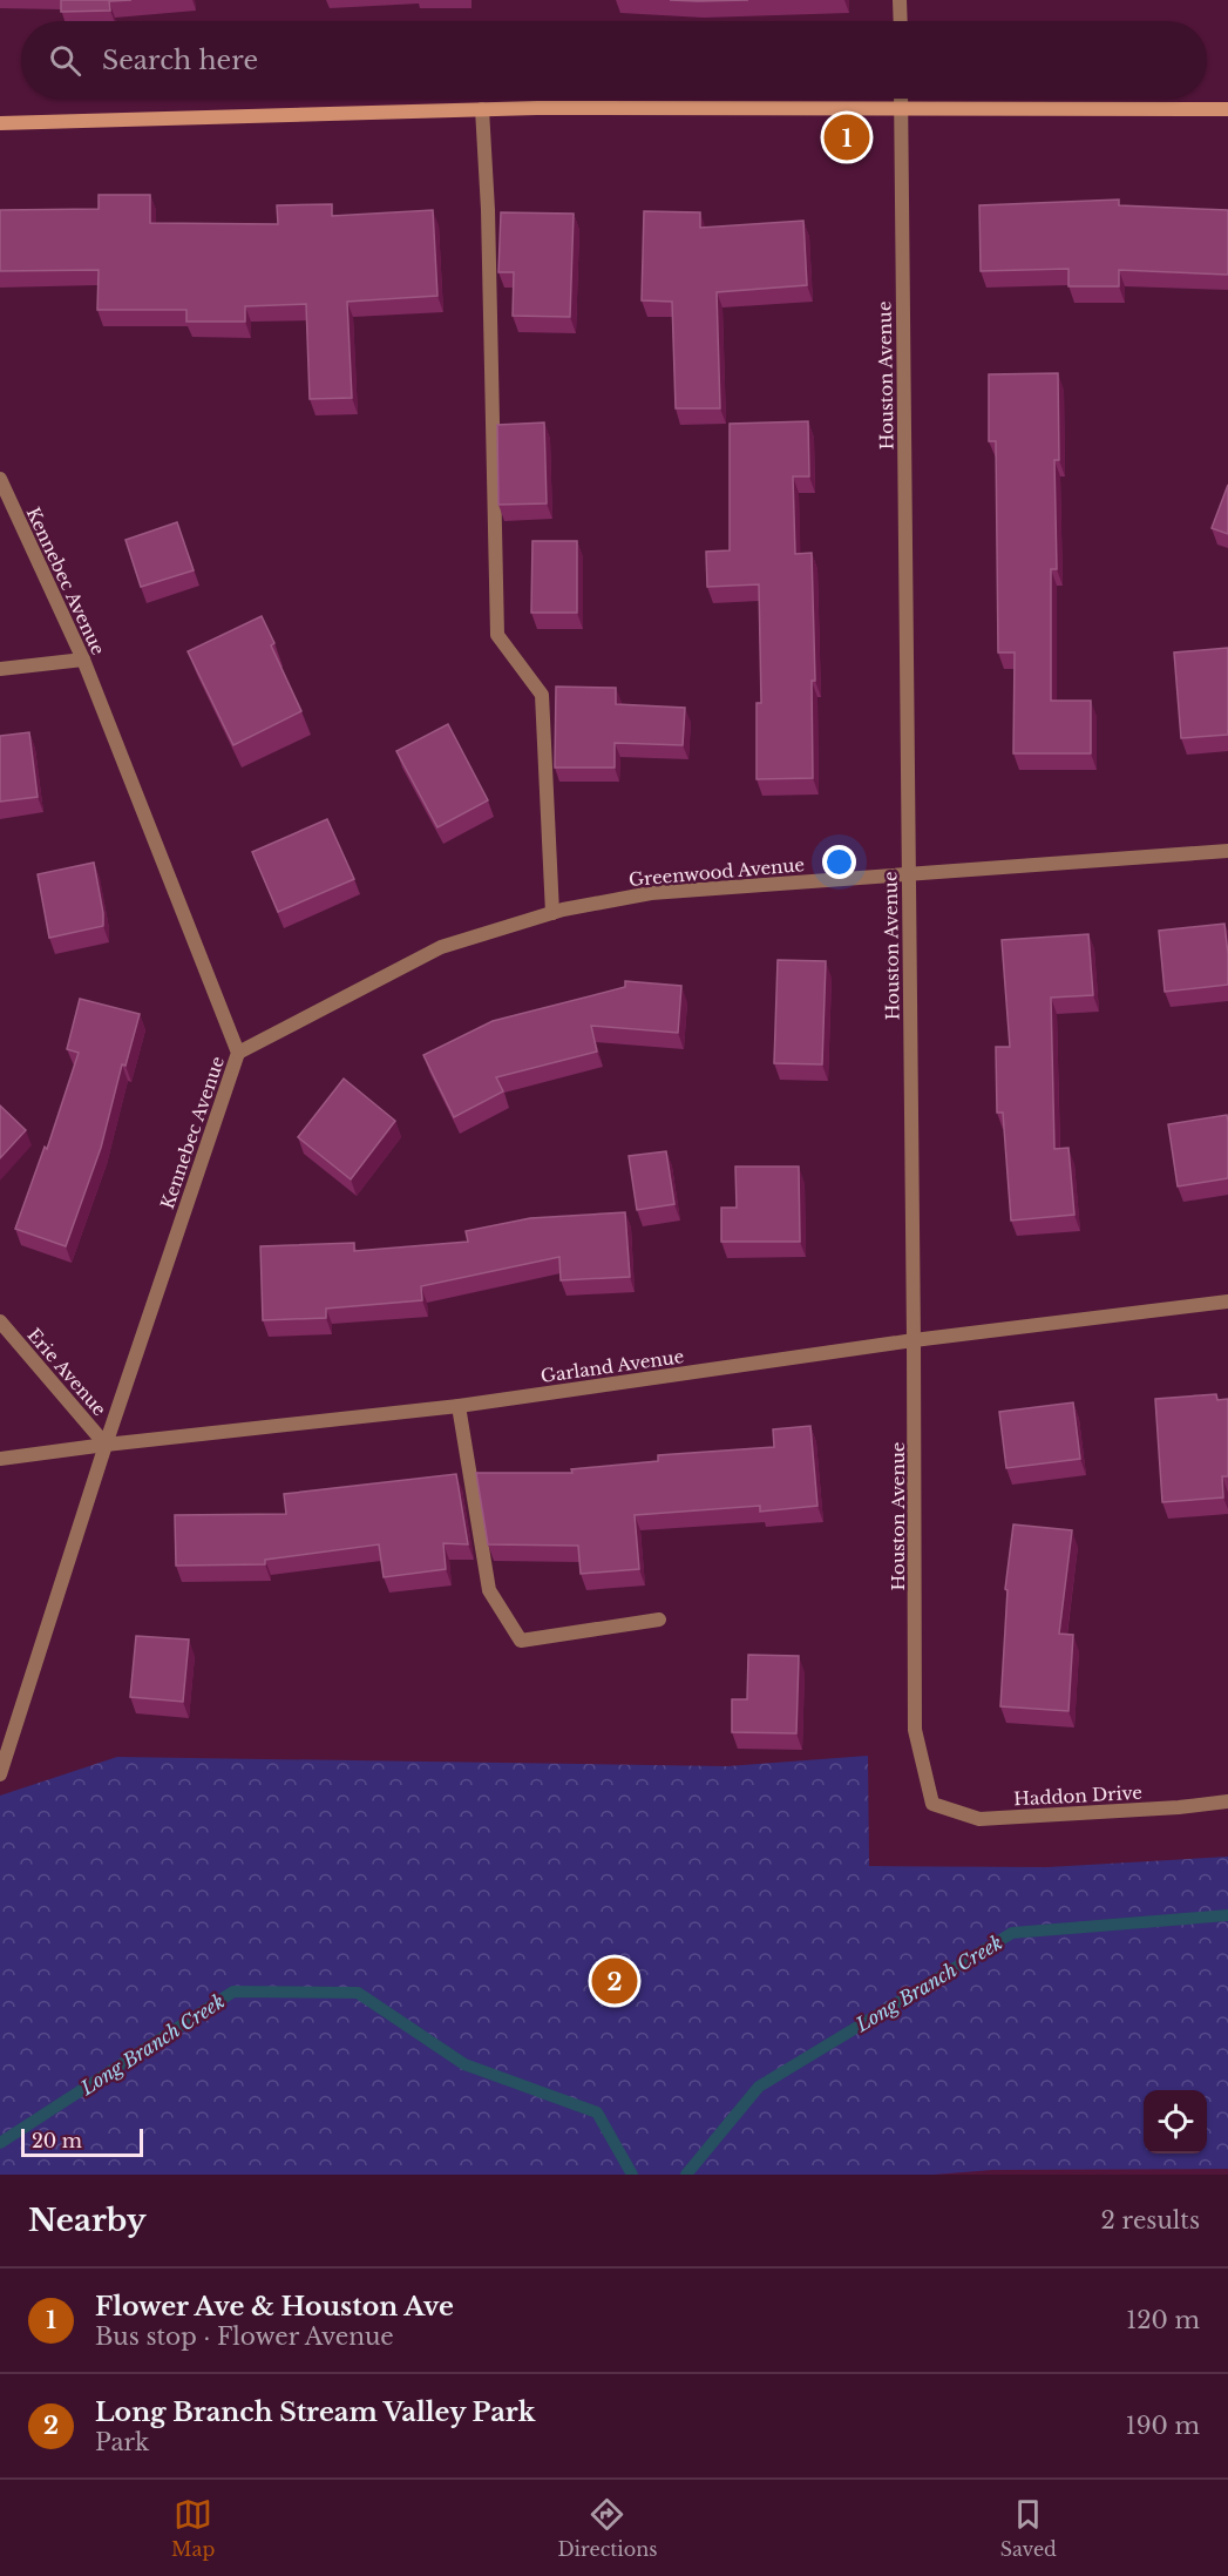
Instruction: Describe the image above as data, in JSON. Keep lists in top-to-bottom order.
{
  "streets": {
    "street": [
      "Houston Avenue",
      "Kennebec Avenue",
      "Greenwood Avenue",
      "Garland Avenue",
      "Erie Avenue",
      "Haddon Drive"
    ]
  },
  "crossings": [
    ["Houston Avenue", "Greenwood Avenue"],
    ["Houston Avenue", "Garland Avenue"],
    ["Houston Avenue", "Haddon Drive"],
    ["Kennebec Avenue", "Greenwood Avenue"],
    ["Kennebec Avenue", "Garland Avenue"],
    ["Kennebec Avenue", "Erie Avenue"],
    ["Garland Avenue", "Erie Avenue"]
  ],
  "water": ["Long Branch Creek"],
  "scale_bar": "20 m",
  "page": {
    "search": "Search here",
    "pins": ["1", "2"],
    "scale": "20 m",
    "heading": ["Nearby", "2 results"],
    "list": [
      {
        "mark": "1",
        "name": "Flower Ave & Houston Ave",
        "note": "Bus stop · Flower Avenue",
        "value": "120 m"
      },
      {
        "mark": "2",
        "name": "Long Branch Stream Valley Park",
        "note": "Park",
        "value": "190 m"
      }
    ],
    "nav": ["Map", "Directions", "Saved"]
  }
}
